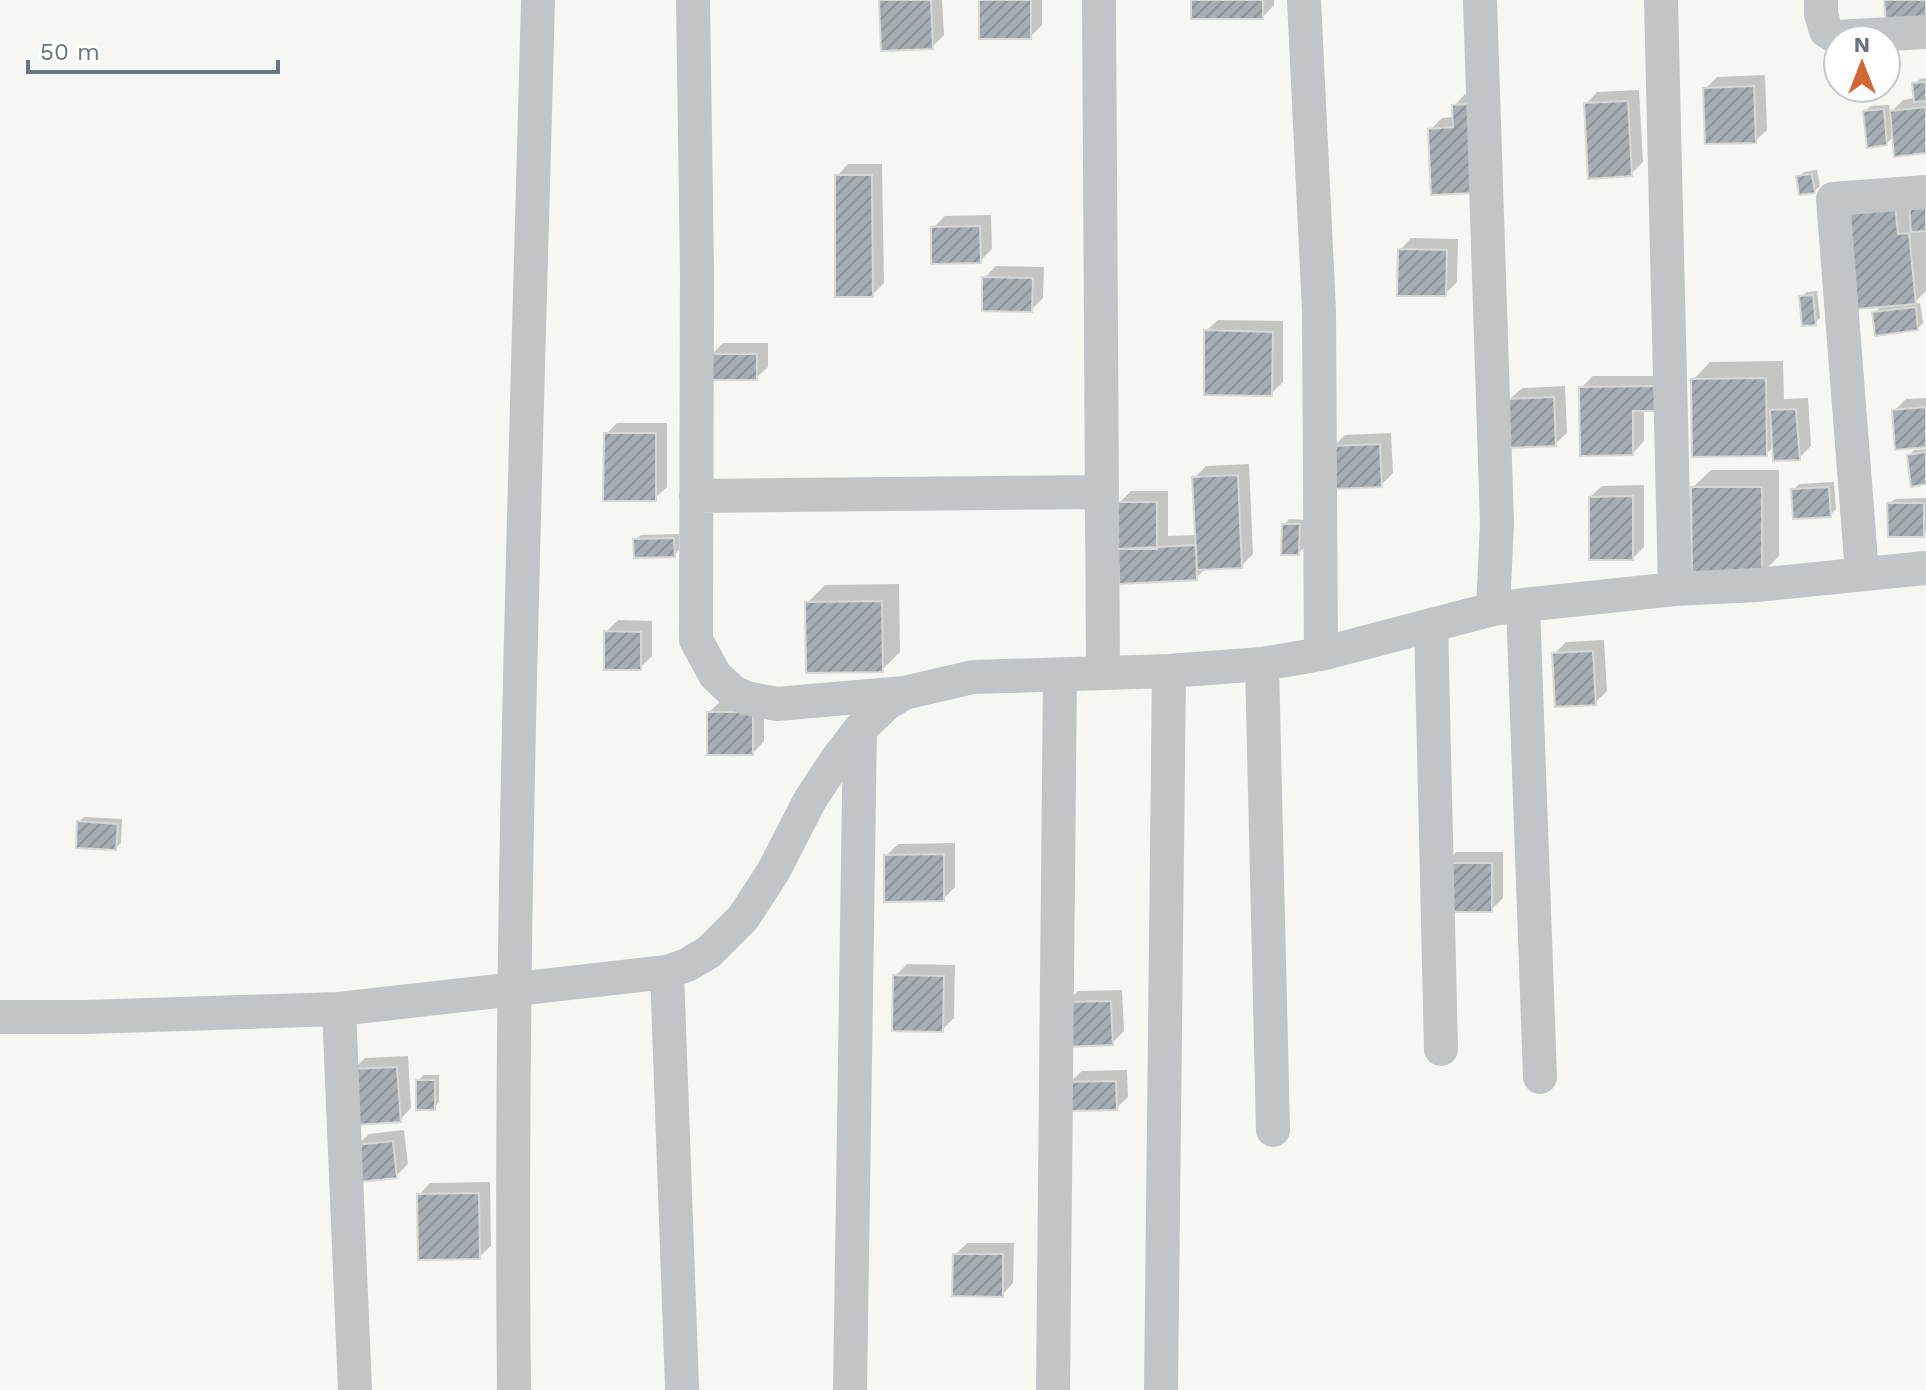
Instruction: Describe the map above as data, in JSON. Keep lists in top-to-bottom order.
{
  "scale_bar": "50 m",
  "north": "top"
}
